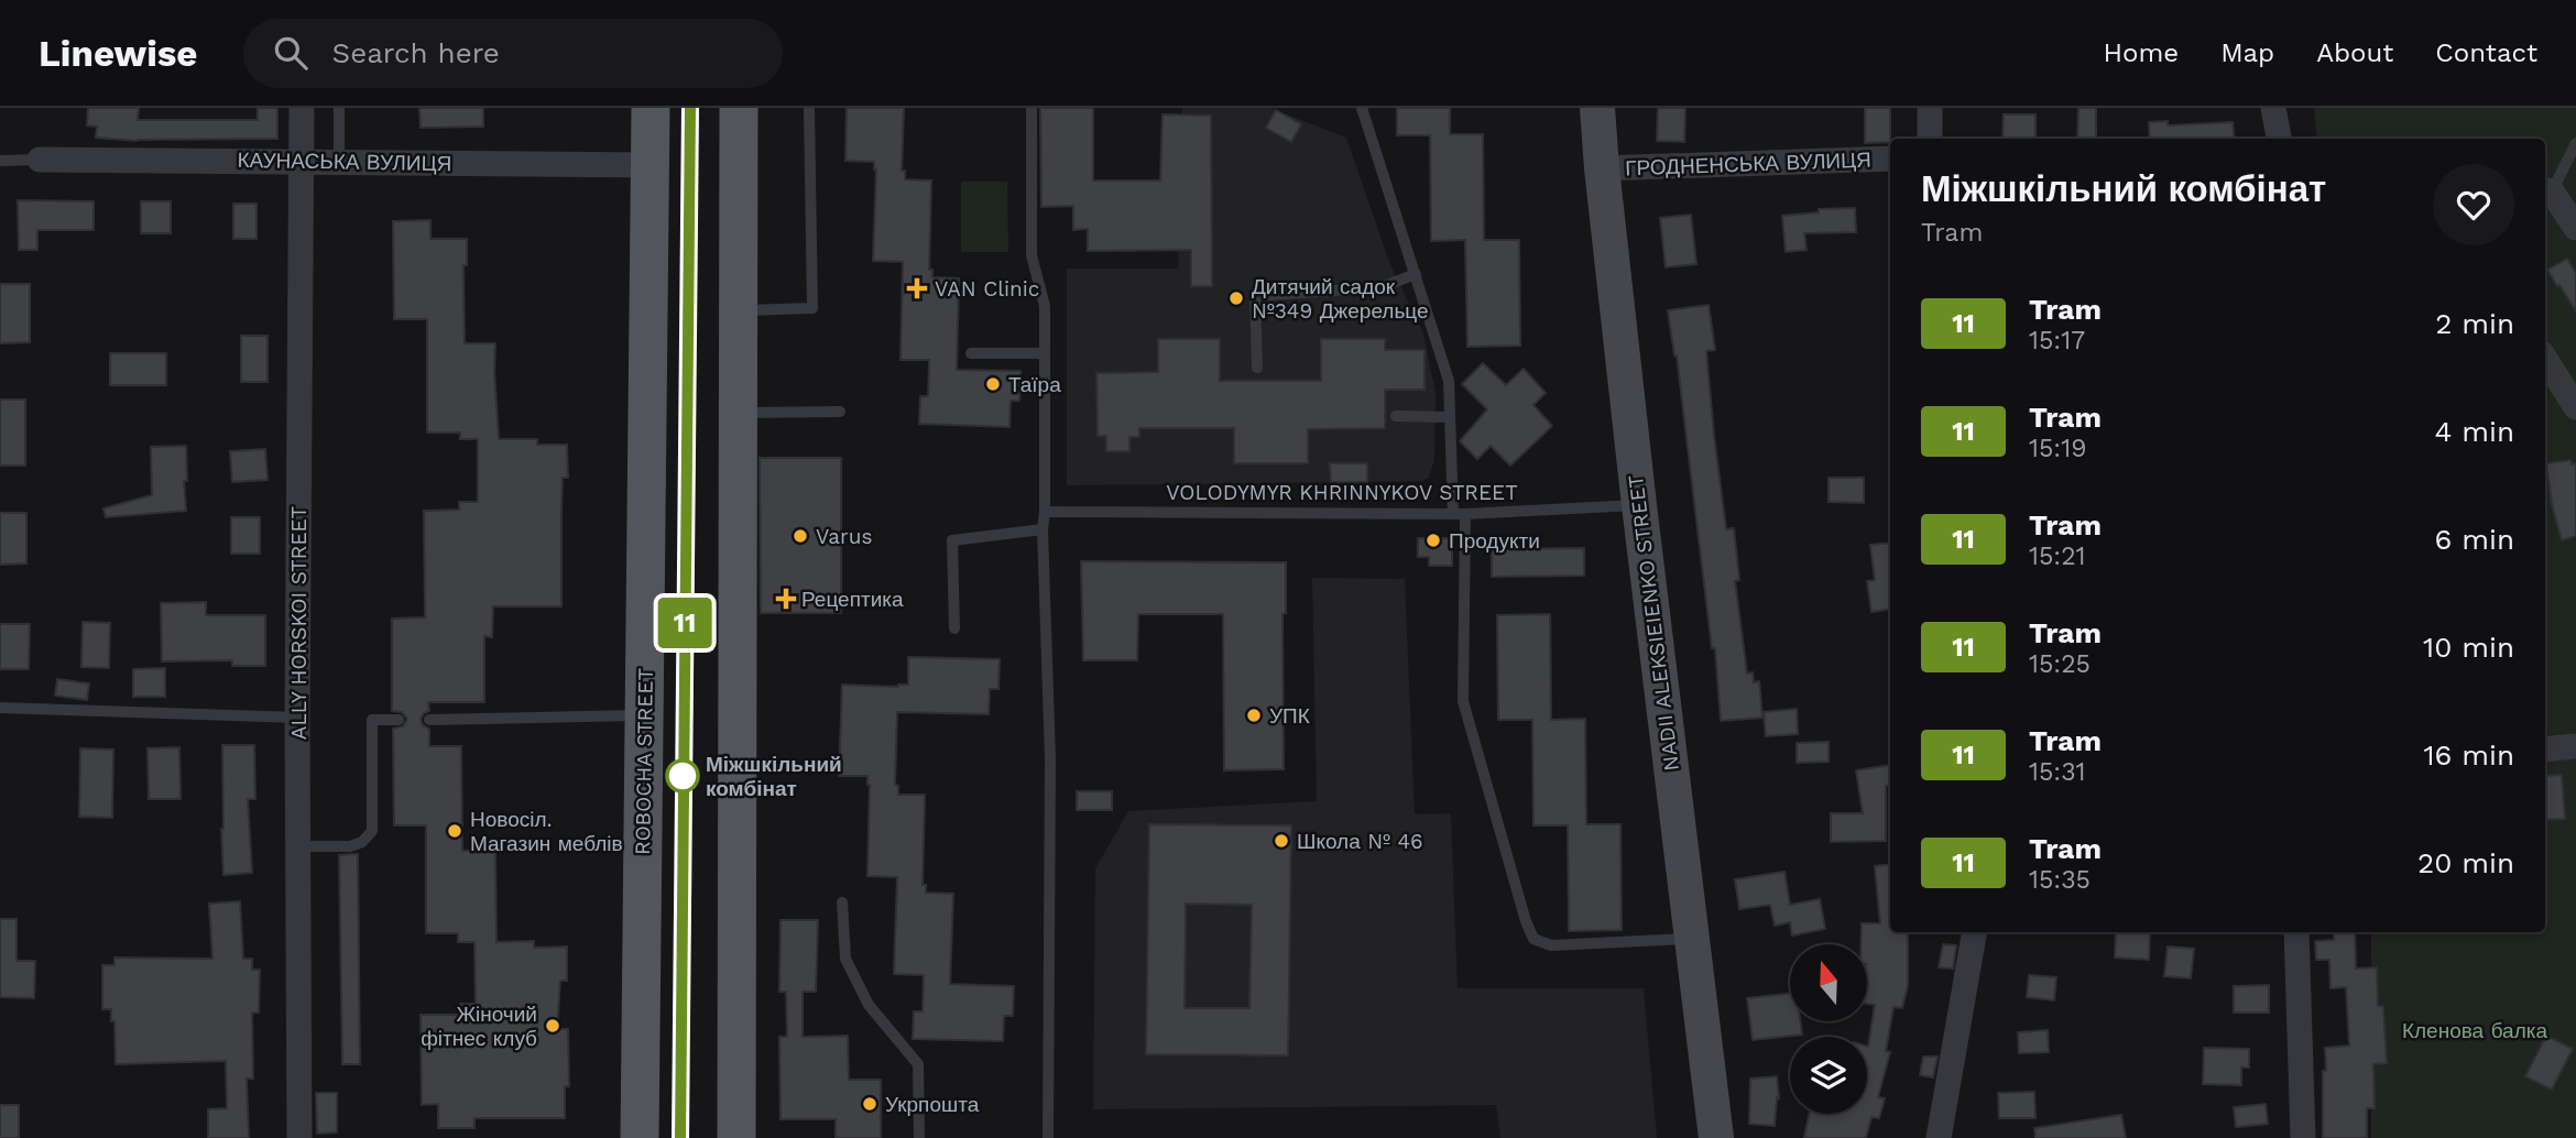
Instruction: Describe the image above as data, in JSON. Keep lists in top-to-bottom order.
{
  "streets": {
    "main road": ["ROBOCHA STREET"],
    "street": [
      "КАУНАСЬКА ВУЛИЦЯ",
      "ГРОДНЕНСЬКА ВУЛИЦЯ",
      "ALLY HORSKOI STREET",
      "NADII ALEKSIEIENKO STREET"
    ],
    "lane": ["VOLODYMYR KHRINNYKOV STREET"]
  },
  "crossings": [
    ["КАУНАСЬКА ВУЛИЦЯ", "ALLY HORSKOI STREET"],
    ["КАУНАСЬКА ВУЛИЦЯ", "ROBOCHA STREET"],
    ["ГРОДНЕНСЬКА ВУЛИЦЯ", "NADII ALEKSIEIENKO STREET"],
    ["VOLODYMYR KHRINNYKOV STREET", "NADII ALEKSIEIENKO STREET"]
  ],
  "parks": ["Кленова балка"],
  "places": {
    "health": ["VAN Clinic", "Рецептика"],
    "other": [
      "Дитячий садок №349 Джерельце",
      "Таїра",
      "Varus",
      "Продукти",
      "УПК",
      "Міжшкільний комбінат",
      "Новосіл. Магазин меблів",
      "Школа № 46",
      "Жіночий фітнес клуб",
      "Укрпошта"
    ]
  },
  "lines": ["tram line 11"],
  "north": "top",
  "page": {
    "header": "Linewise",
    "search": "Search here",
    "nav": [
      "Home",
      "Map",
      "About",
      "Contact"
    ],
    "on_map": "11",
    "heading": ["Міжшкільний комбінат", "Tram"],
    "list": [
      {
        "mark": "11",
        "name": "Tram",
        "note": "15:17",
        "value": "2 min"
      },
      {
        "mark": "11",
        "name": "Tram",
        "note": "15:19",
        "value": "4 min"
      },
      {
        "mark": "11",
        "name": "Tram",
        "note": "15:21",
        "value": "6 min"
      },
      {
        "mark": "11",
        "name": "Tram",
        "note": "15:25",
        "value": "10 min"
      },
      {
        "mark": "11",
        "name": "Tram",
        "note": "15:31",
        "value": "16 min"
      },
      {
        "mark": "11",
        "name": "Tram",
        "note": "15:35",
        "value": "20 min"
      }
    ]
  }
}
